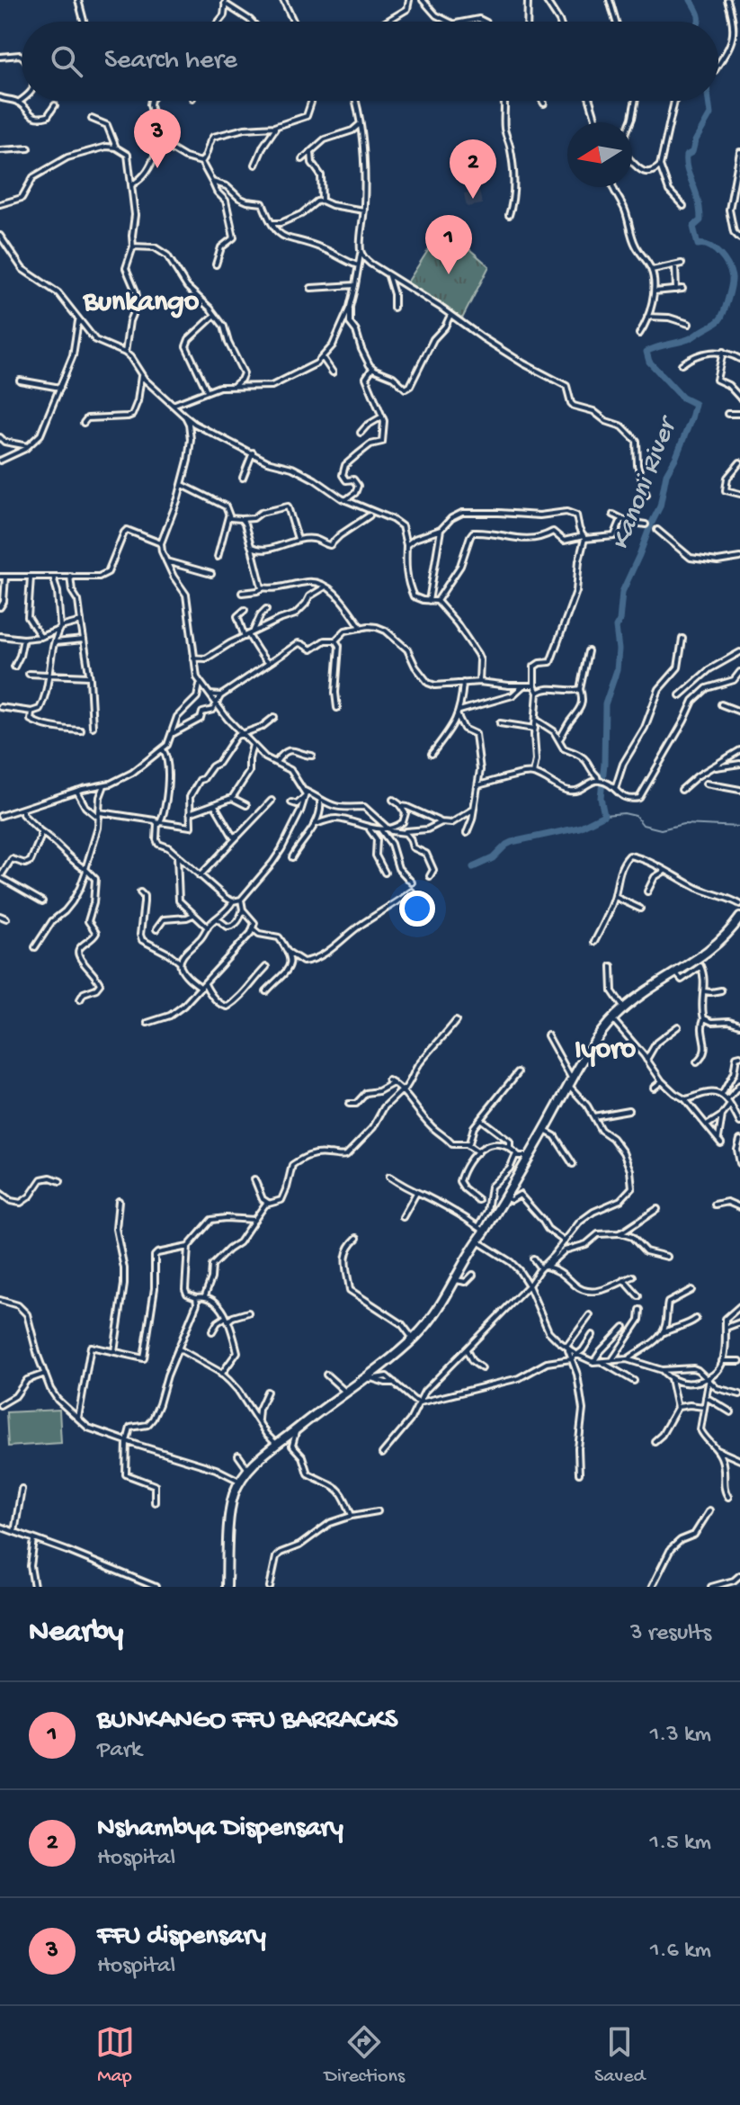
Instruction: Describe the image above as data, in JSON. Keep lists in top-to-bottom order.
{
  "districts": ["Bunkango", "Iyoro"],
  "water": ["Kanoni River"],
  "north": "left",
  "page": {
    "search": "Search here",
    "pins": ["3", "2", "1"],
    "heading": ["Nearby", "3 results"],
    "list": [
      {
        "mark": "1",
        "name": "BUNKANGO FFU BARRACKS",
        "note": "Park",
        "value": "1.3 km"
      },
      {
        "mark": "2",
        "name": "Nshambya Dispensary",
        "note": "Hospital",
        "value": "1.5 km"
      },
      {
        "mark": "3",
        "name": "FFU dispensary",
        "note": "Hospital",
        "value": "1.6 km"
      }
    ],
    "nav": ["Map", "Directions", "Saved"]
  }
}
